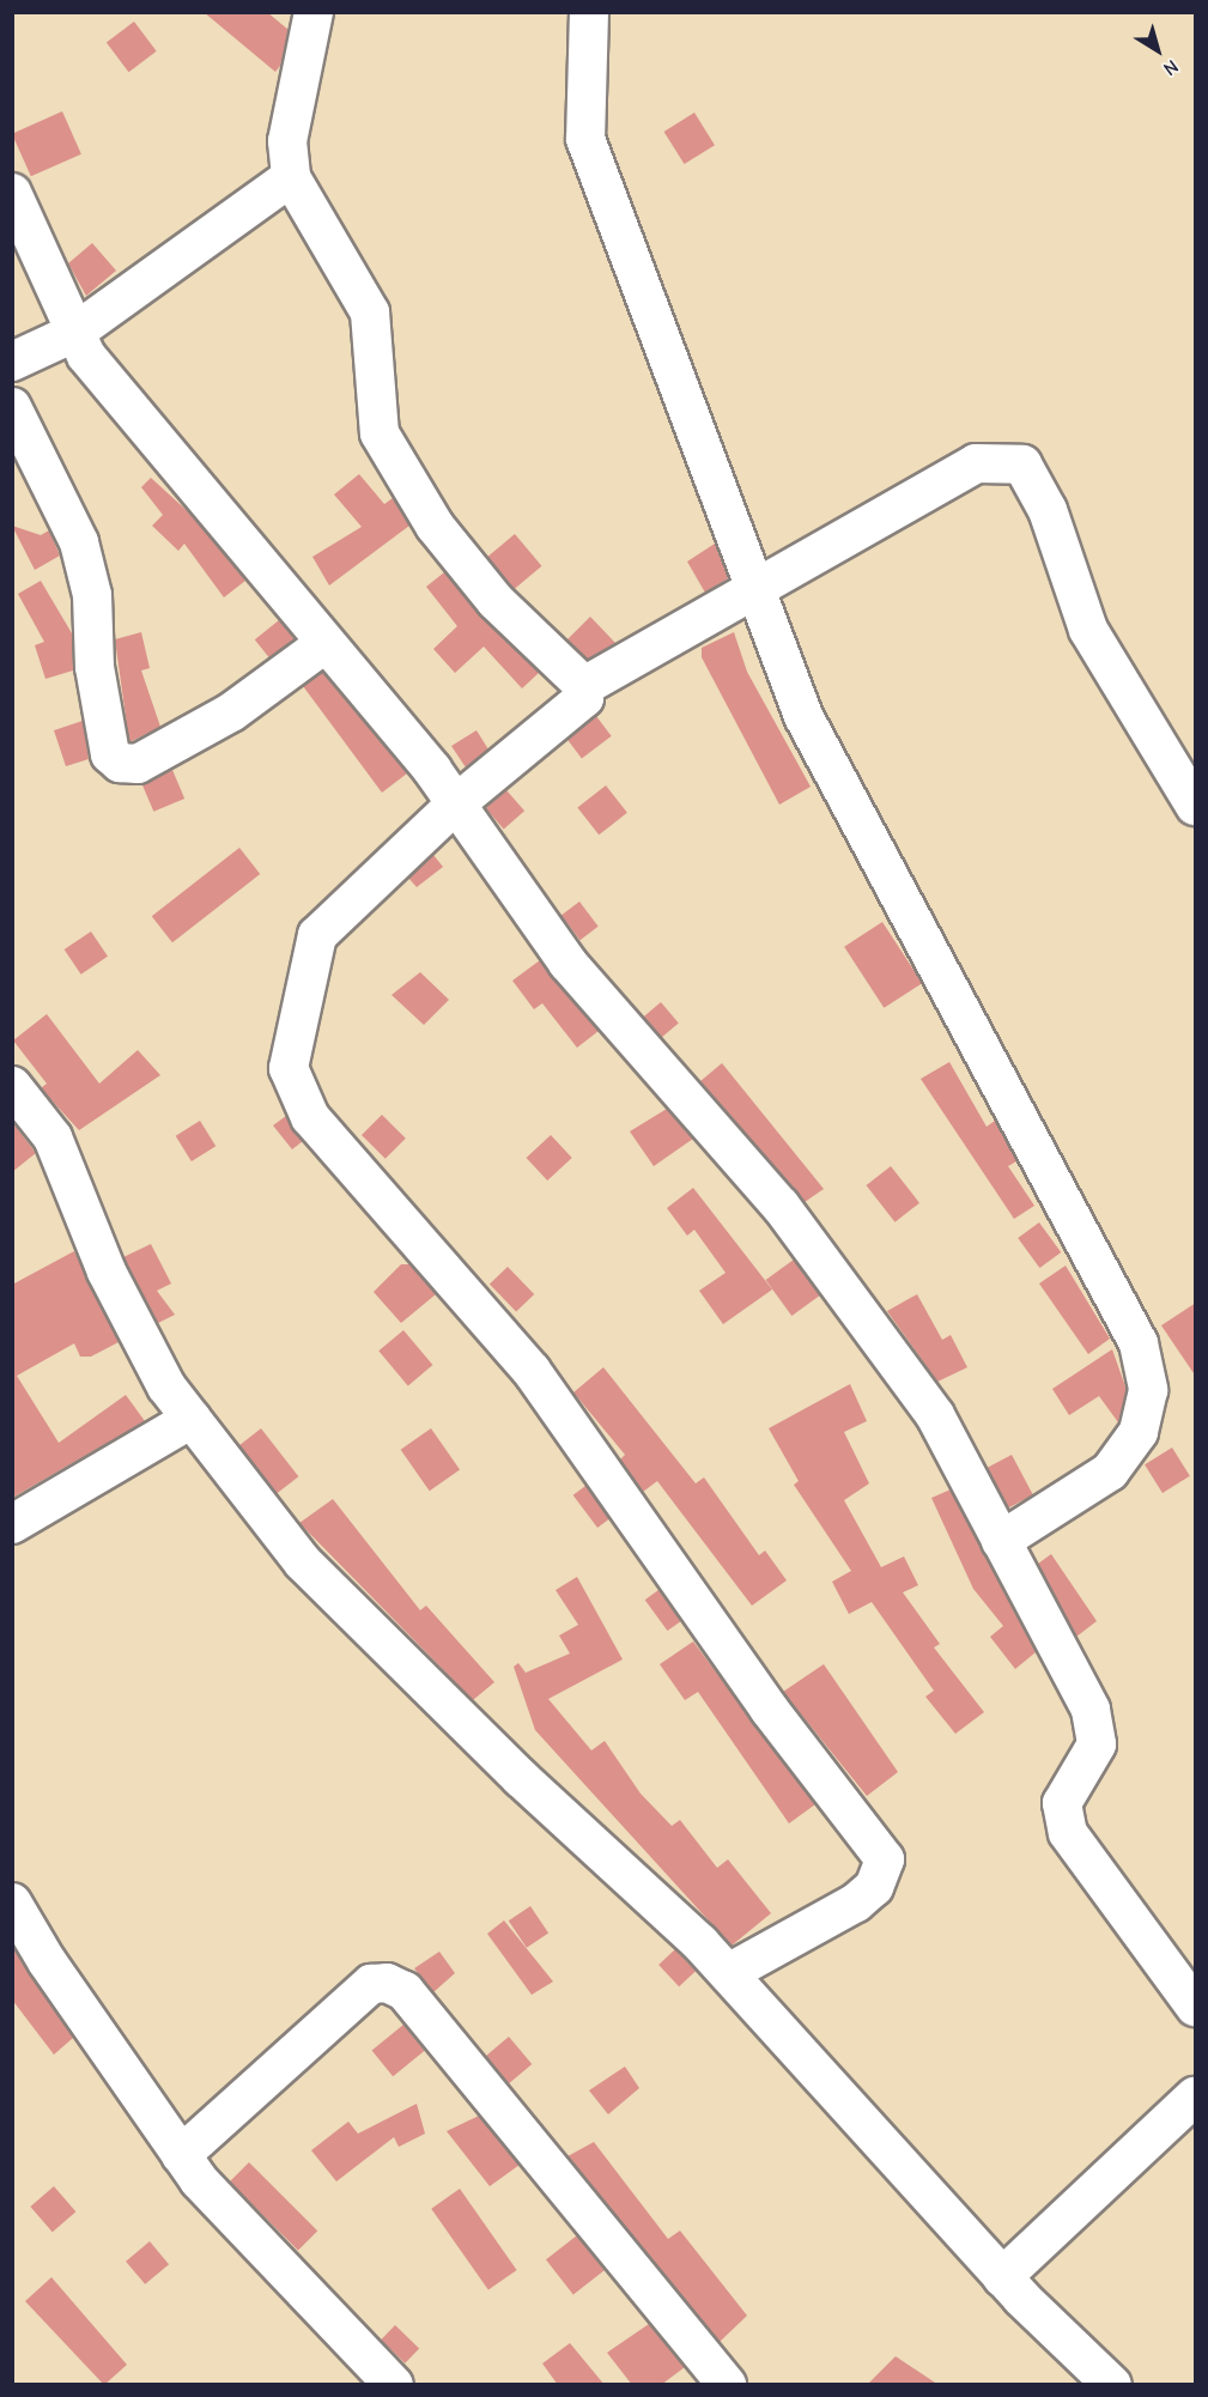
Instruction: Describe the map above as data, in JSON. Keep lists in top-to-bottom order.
{
  "north": "bottom right"
}
